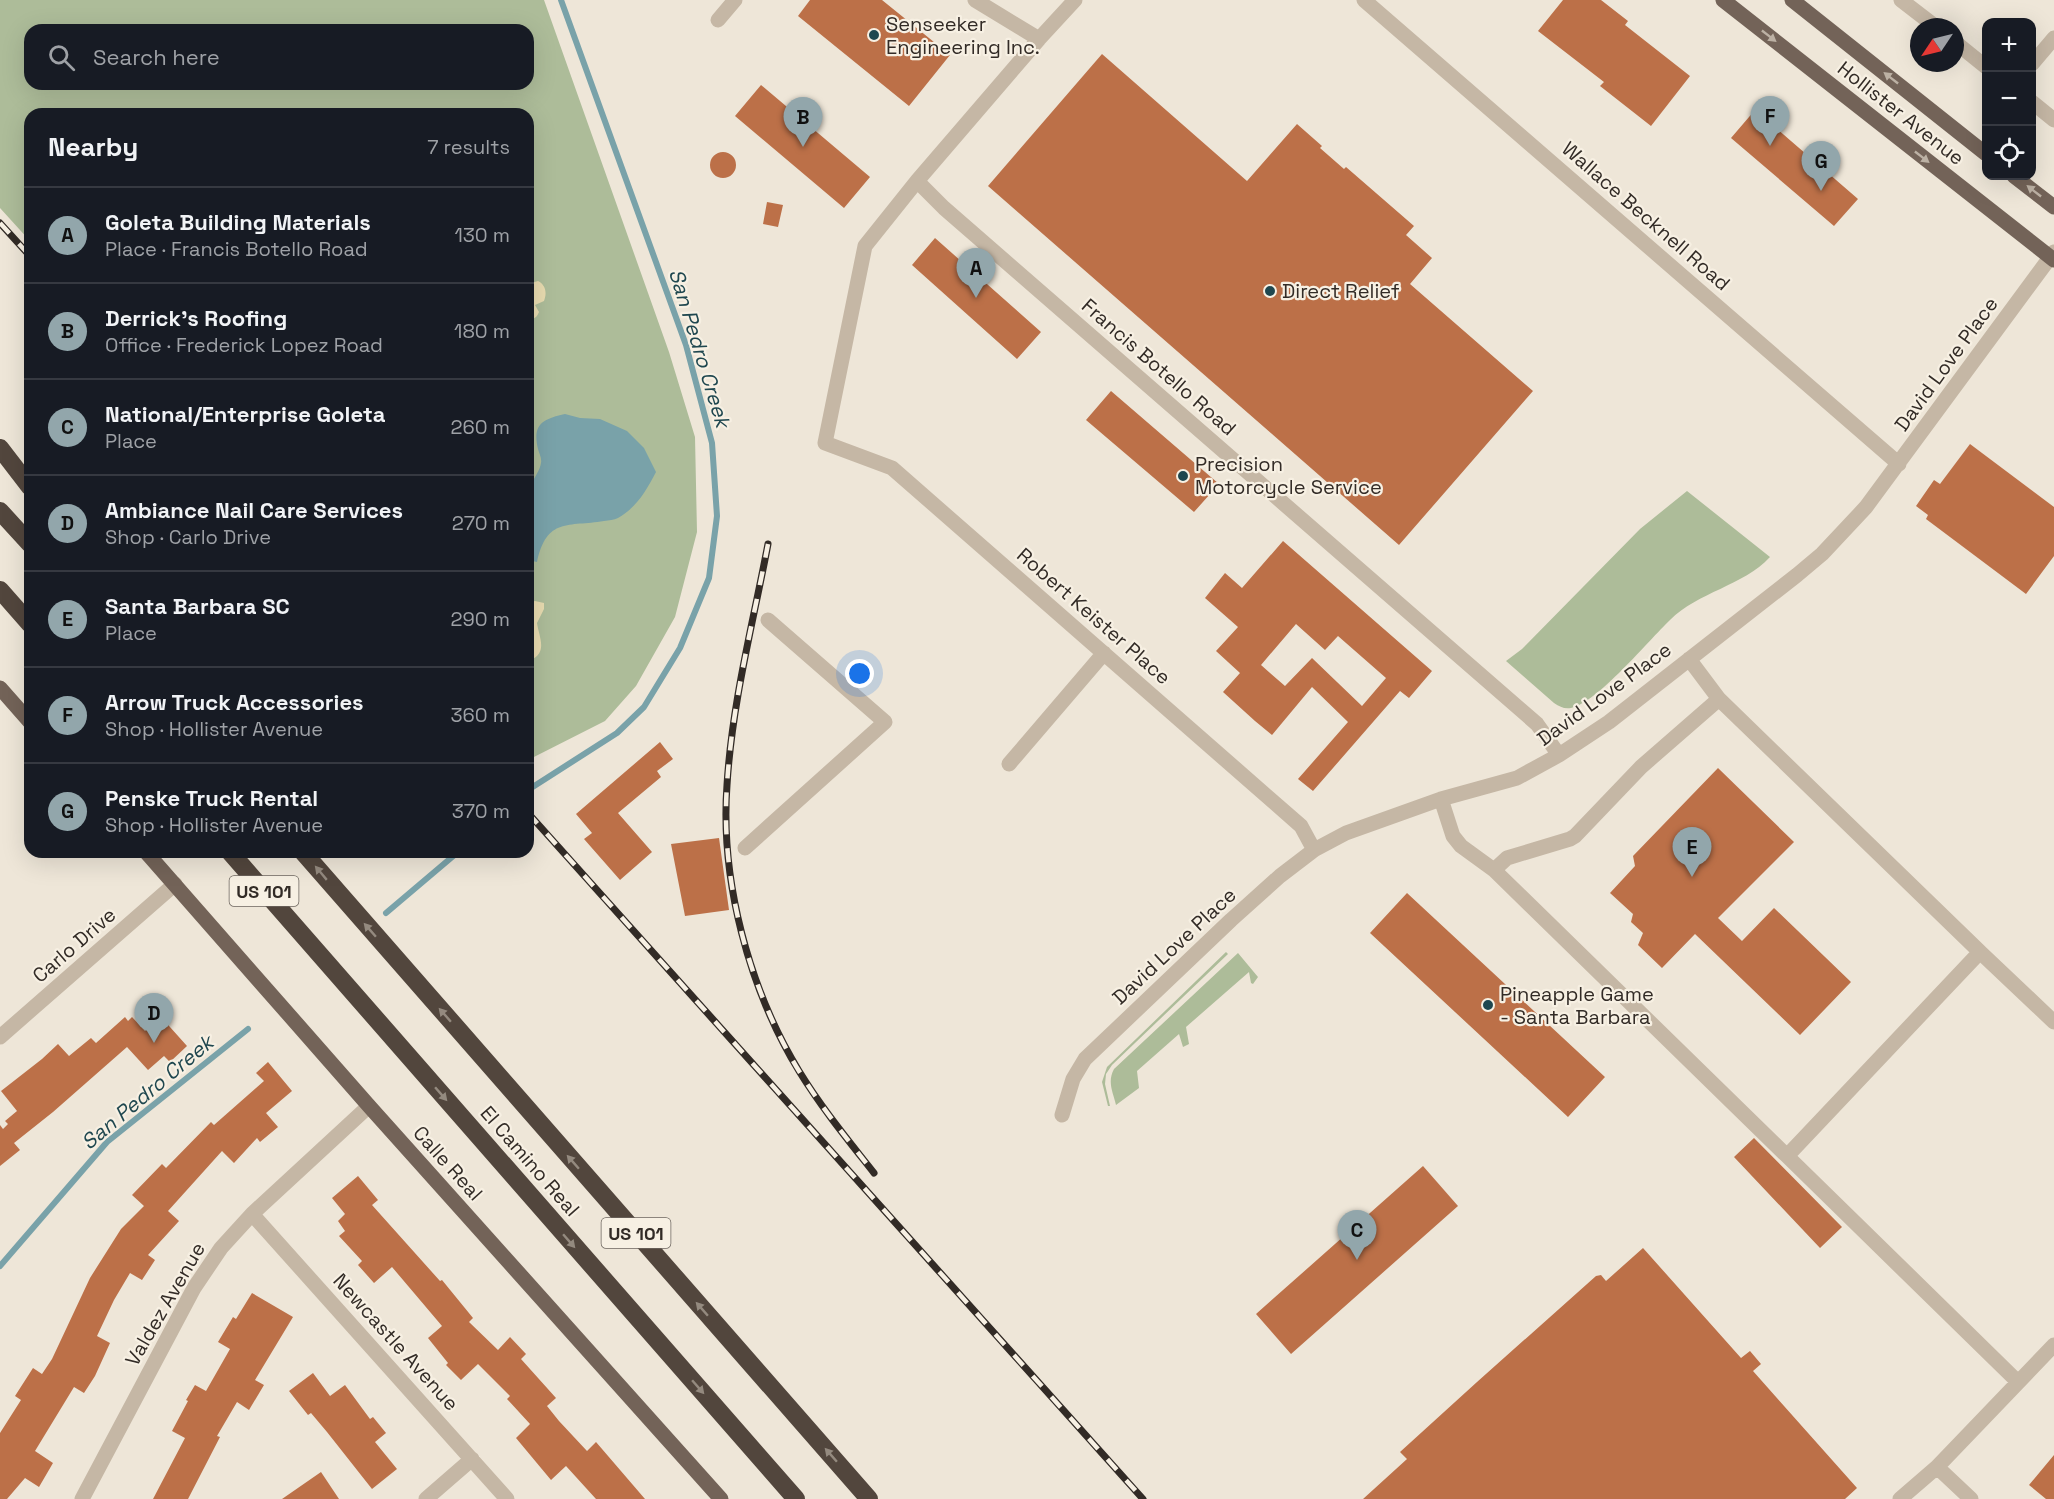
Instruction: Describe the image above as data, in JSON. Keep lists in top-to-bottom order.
{
  "streets": {
    "highway": ["US 101", "El Camino Real"],
    "main road": ["Hollister Avenue", "Calle Real"],
    "street": [
      "Wallace Becknell Road",
      "David Love Place",
      "Francis Botello Road",
      "Robert Keister Place",
      "Carlo Drive",
      "Valdez Avenue",
      "Newcastle Avenue"
    ]
  },
  "crossings": [
    ["Hollister Avenue", "David Love Place"],
    ["Wallace Becknell Road", "David Love Place"],
    ["David Love Place", "Francis Botello Road"],
    ["David Love Place", "Robert Keister Place"],
    ["Francis Botello Road", "Robert Keister Place"],
    ["Carlo Drive", "Calle Real"],
    ["Calle Real", "Valdez Avenue"],
    ["Valdez Avenue", "Newcastle Avenue"]
  ],
  "water": ["San Pedro Creek"],
  "places": [
    "Senseeker Engineering Inc.",
    "Direct Relief",
    "Precision Motorcycle Service",
    "Pineapple Game - Santa Barbara"
  ],
  "north": "bottom left",
  "page": {
    "map_buttons": ["+", "−"],
    "search": "Search here",
    "pins": [
      "F",
      "B",
      "G",
      "A",
      "E",
      "D",
      "C"
    ],
    "heading": ["Nearby", "7 results"],
    "list": [
      {
        "mark": "A",
        "name": "Goleta Building Materials",
        "note": "Place · Francis Botello Road",
        "value": "130 m"
      },
      {
        "mark": "B",
        "name": "Derrick's Roofing",
        "note": "Office · Frederick Lopez Road",
        "value": "180 m"
      },
      {
        "mark": "C",
        "name": "National/Enterprise Goleta",
        "note": "Place",
        "value": "260 m"
      },
      {
        "mark": "D",
        "name": "Ambiance Nail Care Services",
        "note": "Shop · Carlo Drive",
        "value": "270 m"
      },
      {
        "mark": "E",
        "name": "Santa Barbara SC",
        "note": "Place",
        "value": "290 m"
      },
      {
        "mark": "F",
        "name": "Arrow Truck Accessories",
        "note": "Shop · Hollister Avenue",
        "value": "360 m"
      },
      {
        "mark": "G",
        "name": "Penske Truck Rental",
        "note": "Shop · Hollister Avenue",
        "value": "370 m"
      }
    ]
  }
}
